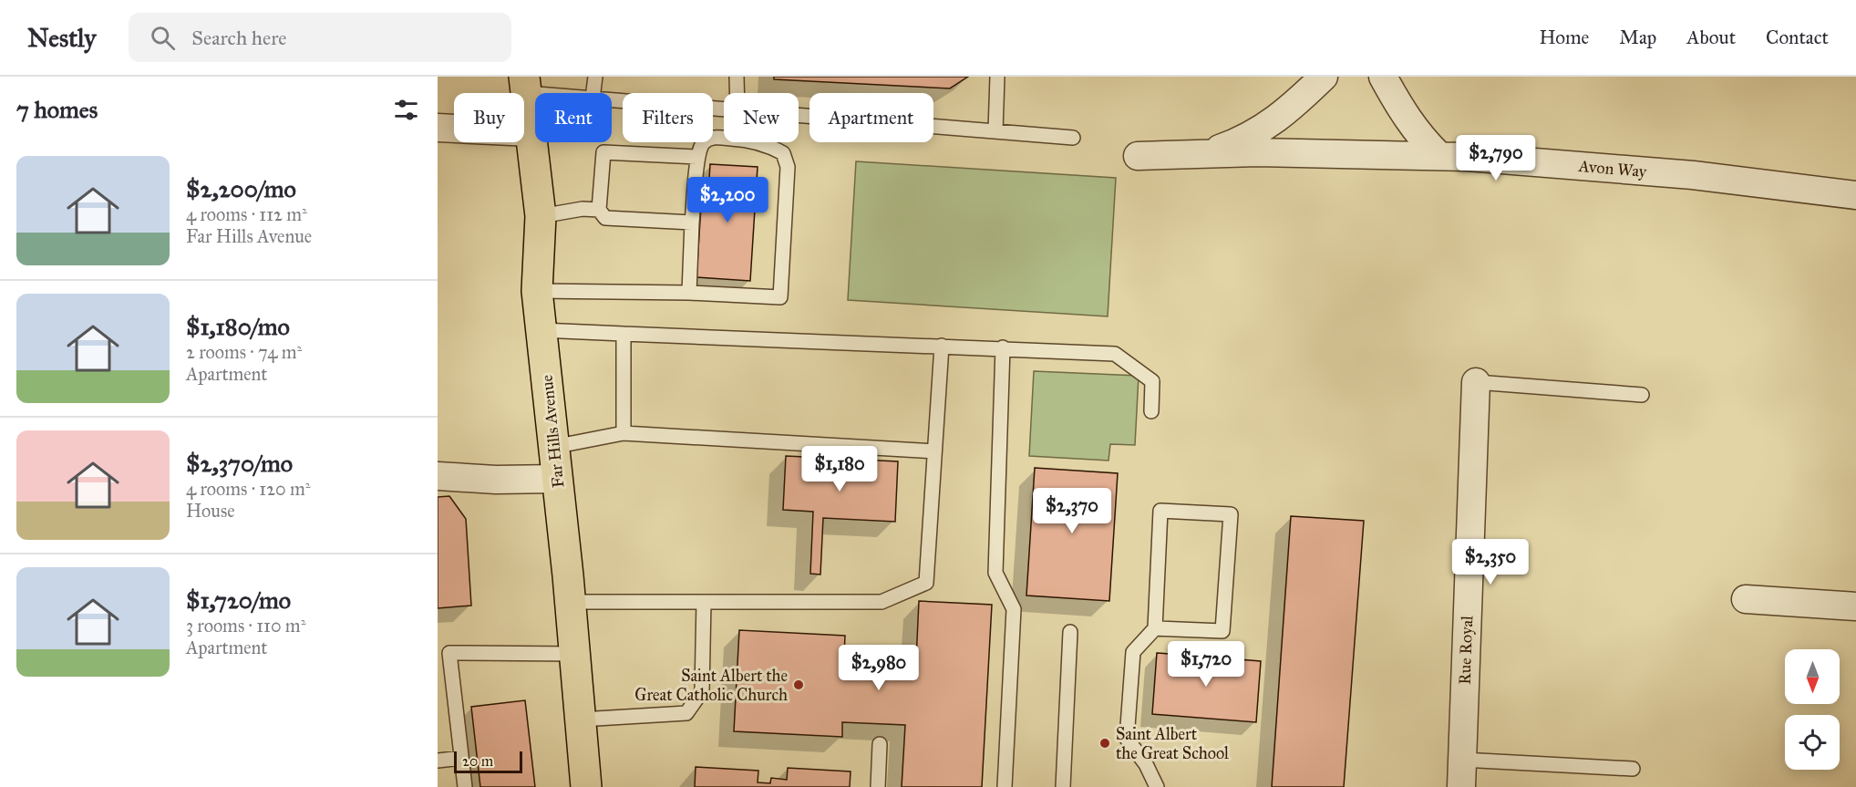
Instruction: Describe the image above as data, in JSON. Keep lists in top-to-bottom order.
{
  "streets": {
    "main road": ["Far Hills Avenue"],
    "street": ["Avon Way", "Rue Royal"]
  },
  "places": ["Saint Albert the Great Catholic Church", "Saint Albert the Great School"],
  "scale_bar": "20 m",
  "north": "bottom",
  "page": {
    "header": "Nestly",
    "search": "Search here",
    "nav": [
      "Home",
      "Map",
      "About",
      "Contact"
    ],
    "heading": "7 homes",
    "chip": [
      "Buy",
      "Rent",
      "Filters",
      "New",
      "Apartment"
    ],
    "price": [
      "$2,790",
      "$2,200",
      "$1,180",
      "$2,370",
      "$2,350",
      "$1,720",
      "$2,980"
    ],
    "list": [
      {
        "name": "$2,200/mo",
        "note": "4 rooms · 112 m² · Far Hills Avenue"
      },
      {
        "name": "$1,180/mo",
        "note": "2 rooms · 74 m² · Apartment"
      },
      {
        "name": "$2,370/mo",
        "note": "4 rooms · 120 m² · House"
      },
      {
        "name": "$1,720/mo",
        "note": "3 rooms · 110 m² · Apartment"
      }
    ],
    "scale": "20 m"
  }
}
